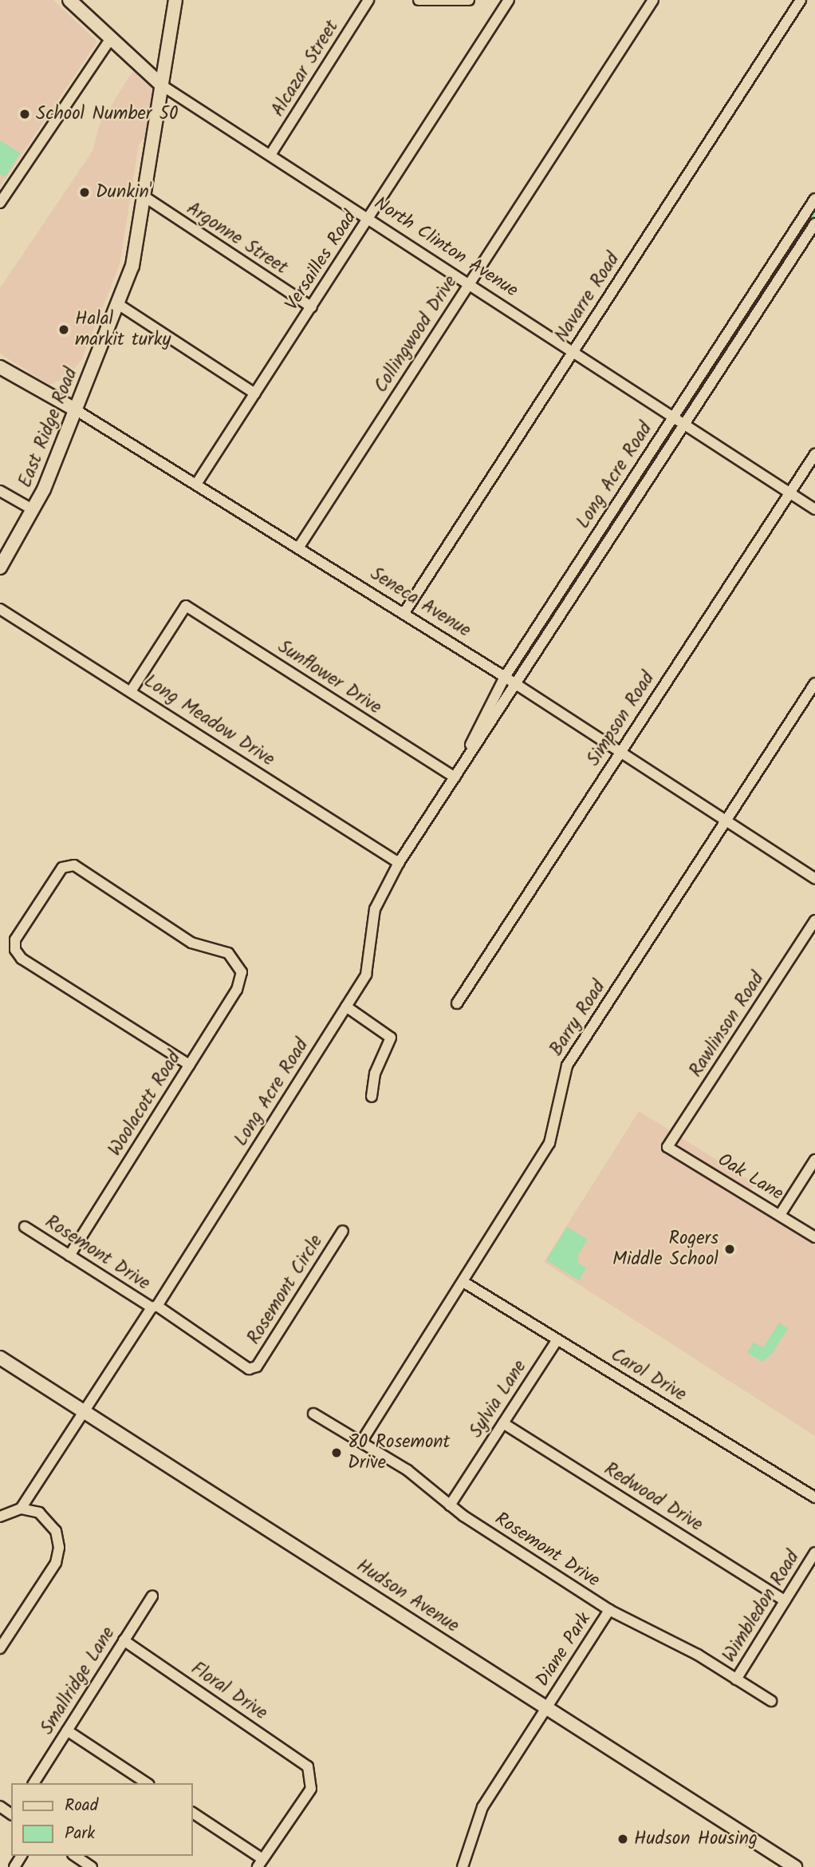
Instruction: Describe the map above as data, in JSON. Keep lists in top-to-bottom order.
{
  "streets": {
    "main road": [
      "North Clinton Avenue",
      "East Ridge Road",
      "Seneca Avenue",
      "Hudson Avenue"
    ],
    "street": [
      "Alcazar Street",
      "Argonne Street",
      "Versailles Road",
      "Navarre Road",
      "Collingwood Drive",
      "Long Acre Road",
      "Sunflower Drive",
      "Simpson Road",
      "Long Meadow Drive",
      "Barry Road",
      "Rawlinson Road",
      "Woolacott Road",
      "Oak Lane",
      "Rosemont Drive",
      "Rosemont Circle",
      "Carol Drive",
      "Sylvia Lane",
      "Redwood Drive",
      "Wimbledon Road",
      "Diane Park",
      "Smallridge Lane",
      "Floral Drive"
    ]
  },
  "crossings": [
    ["Alcazar Street", "North Clinton Avenue"],
    ["Argonne Street", "Versailles Road"],
    ["Argonne Street", "East Ridge Road"],
    ["North Clinton Avenue", "Versailles Road"],
    ["North Clinton Avenue", "Navarre Road"],
    ["North Clinton Avenue", "Collingwood Drive"],
    ["North Clinton Avenue", "East Ridge Road"],
    ["North Clinton Avenue", "Long Acre Road"],
    ["North Clinton Avenue", "Simpson Road"],
    ["Versailles Road", "Seneca Avenue"],
    ["Navarre Road", "Seneca Avenue"],
    ["Collingwood Drive", "Seneca Avenue"],
    ["East Ridge Road", "Seneca Avenue"],
    ["Long Acre Road", "Seneca Avenue"],
    ["Long Acre Road", "Sunflower Drive"],
    ["Long Acre Road", "Long Meadow Drive"],
    ["Long Acre Road", "Rosemont Drive"],
    ["Long Acre Road", "Hudson Avenue"],
    ["Seneca Avenue", "Simpson Road"],
    ["Seneca Avenue", "Barry Road"],
    ["Sunflower Drive", "Long Meadow Drive"],
    ["Barry Road", "Rosemont Drive"],
    ["Barry Road", "Carol Drive"],
    ["Rawlinson Road", "Oak Lane"],
    ["Woolacott Road", "Rosemont Drive"],
    ["Rosemont Drive", "Rosemont Circle"],
    ["Rosemont Drive", "Sylvia Lane"],
    ["Rosemont Drive", "Wimbledon Road"],
    ["Rosemont Drive", "Diane Park"],
    ["Carol Drive", "Sylvia Lane"],
    ["Sylvia Lane", "Redwood Drive"],
    ["Redwood Drive", "Wimbledon Road"],
    ["Hudson Avenue", "Diane Park"],
    ["Smallridge Lane", "Floral Drive"]
  ],
  "places": [
    "School Number 50",
    "Dunkin'",
    "Halal markit turky",
    "Rogers Middle School",
    "80 Rosemont Drive",
    "Hudson Housing"
  ],
  "legend": ["Road", "Park"]
}
